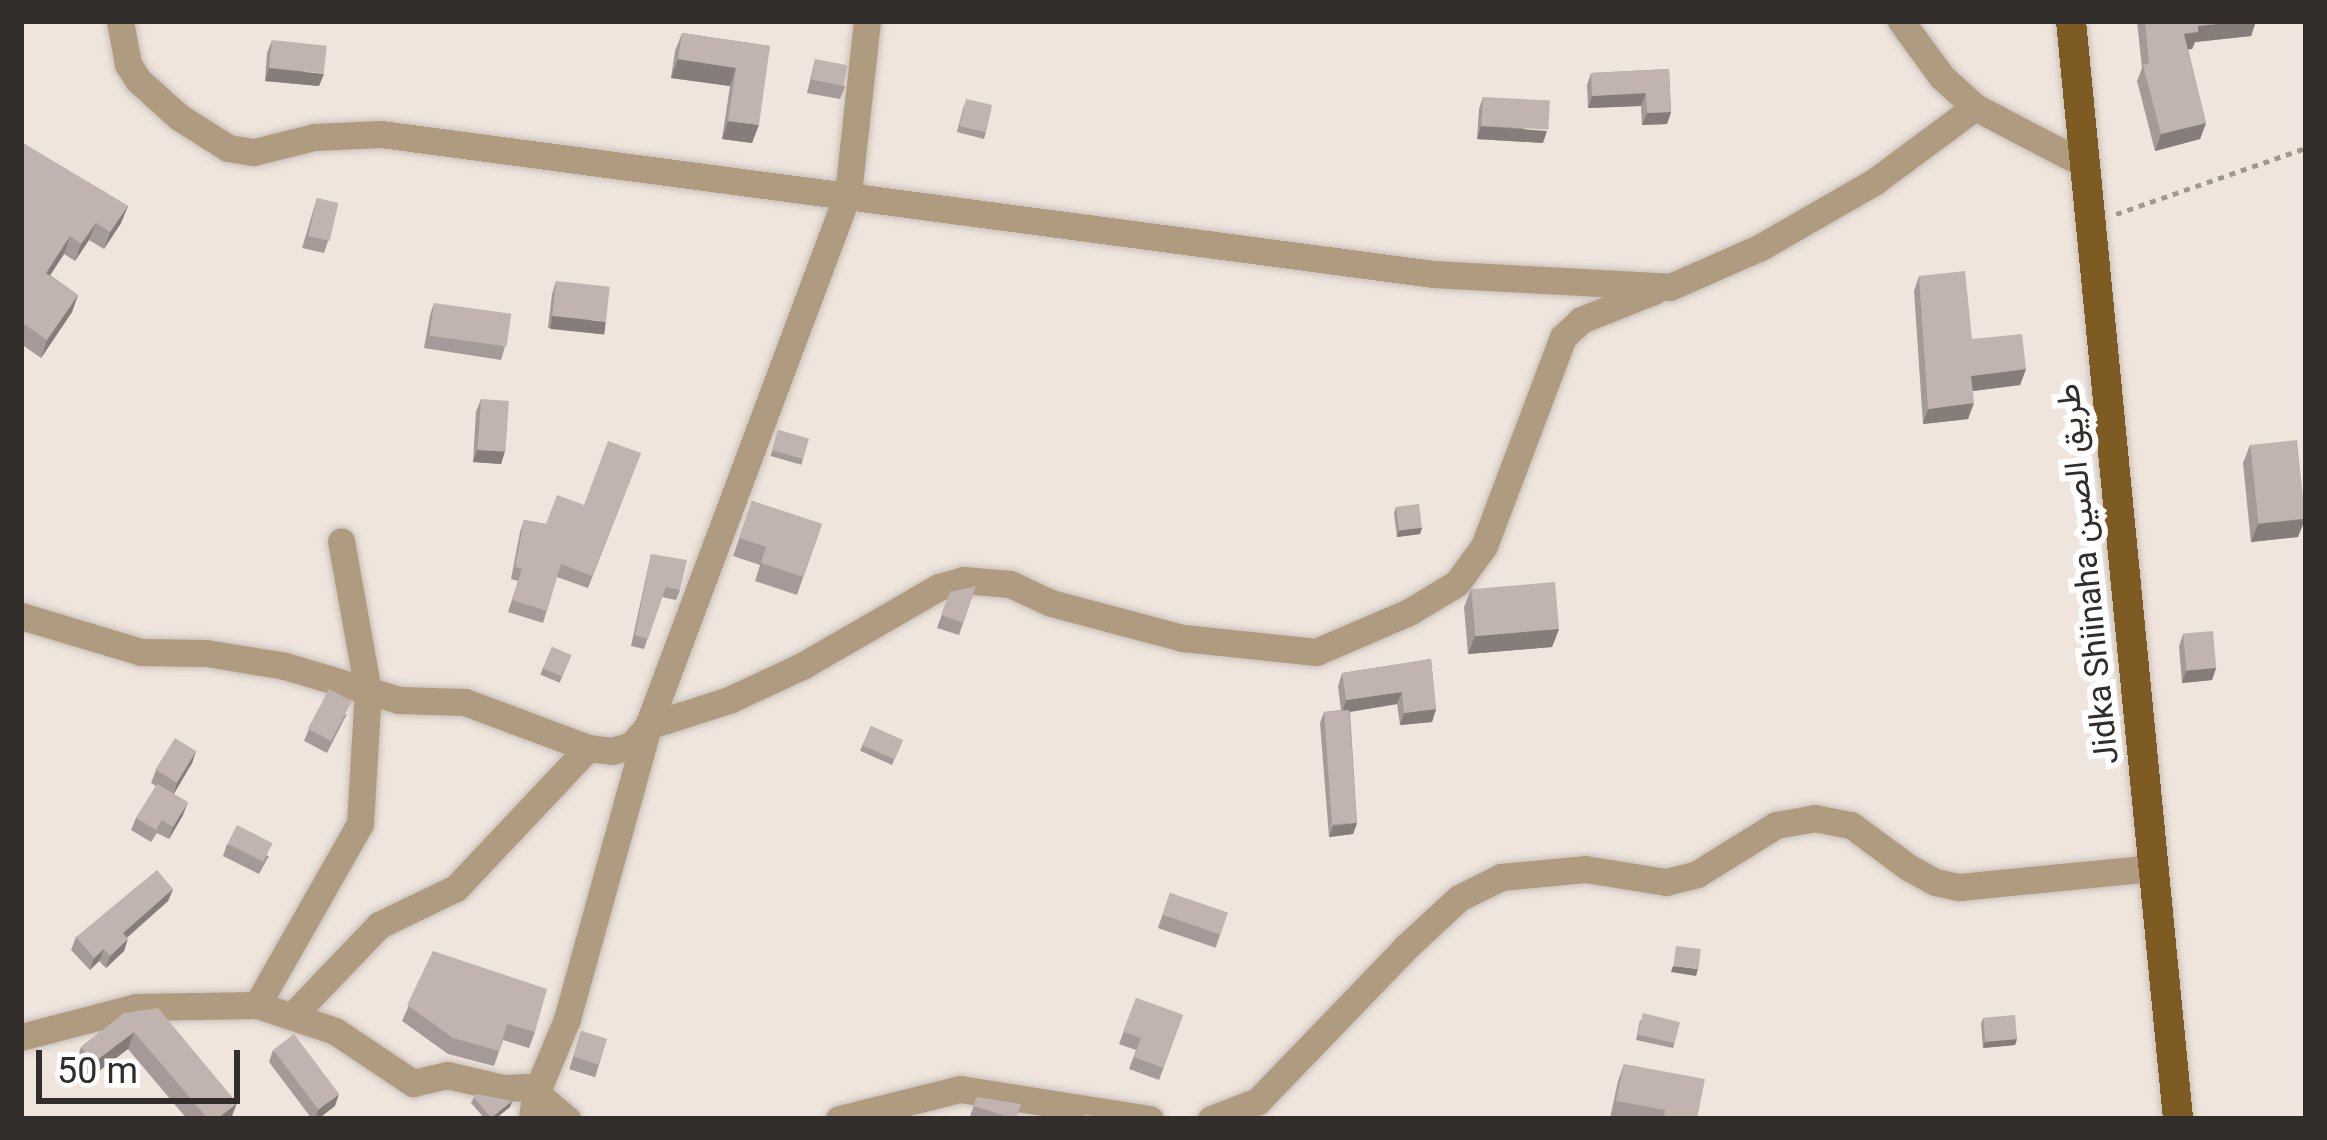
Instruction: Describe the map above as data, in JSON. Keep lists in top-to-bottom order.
{
  "streets": {
    "main road": ["Jidka Shiinaha طريق الصين"]
  },
  "scale_bar": "50 m"
}
